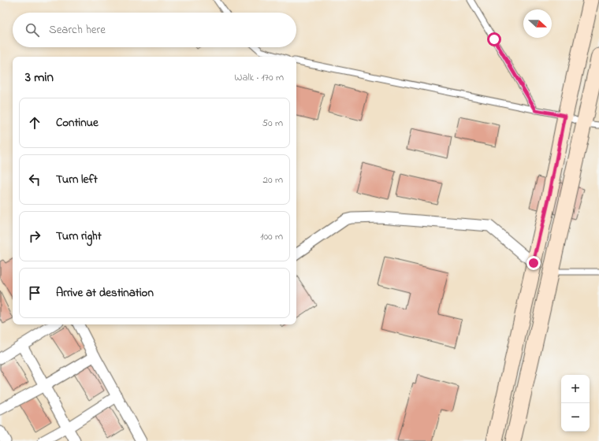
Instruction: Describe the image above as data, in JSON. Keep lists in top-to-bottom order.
{
  "north": "right",
  "page": {
    "search": "Search here",
    "heading": ["3 min", "Walk · 170 m"],
    "list": [
      ["Continue", "50 m"],
      ["Turn left", "20 m"],
      ["Turn right", "100 m"],
      "Arrive at destination"
    ],
    "map_buttons": ["+", "−"]
  }
}
